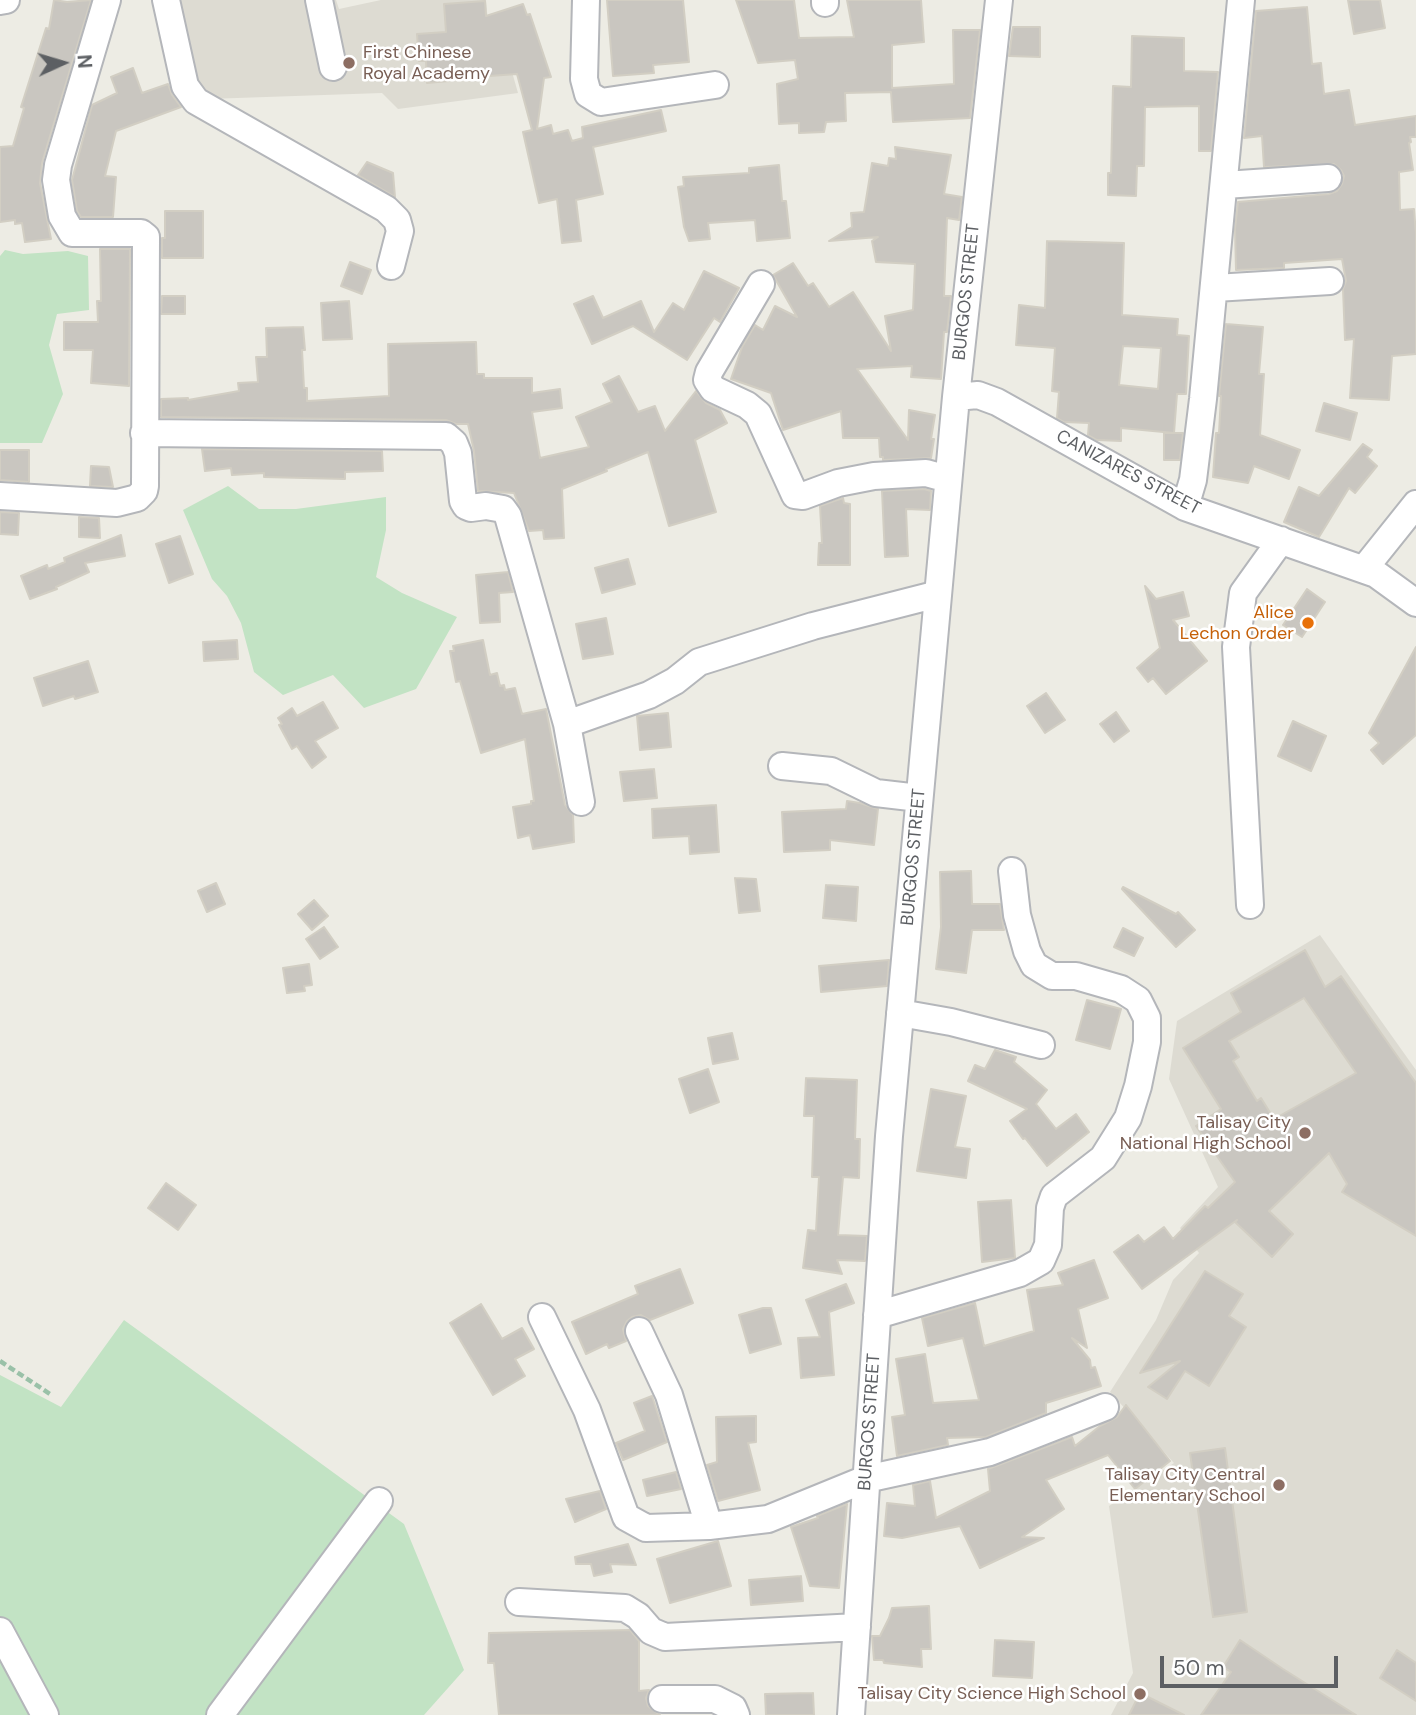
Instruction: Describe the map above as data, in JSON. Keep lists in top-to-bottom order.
{
  "streets": {
    "street": ["BURGOS STREET", "CANIZARES STREET"]
  },
  "crossings": [
    ["BURGOS STREET", "CANIZARES STREET"]
  ],
  "places": [
    "First Chinese Royal Academy",
    "Alice Lechon Order",
    "Talisay City National High School",
    "Talisay City Central Elementary School",
    "Talisay City Science High School"
  ],
  "scale_bar": "50 m",
  "north": "right"
}
